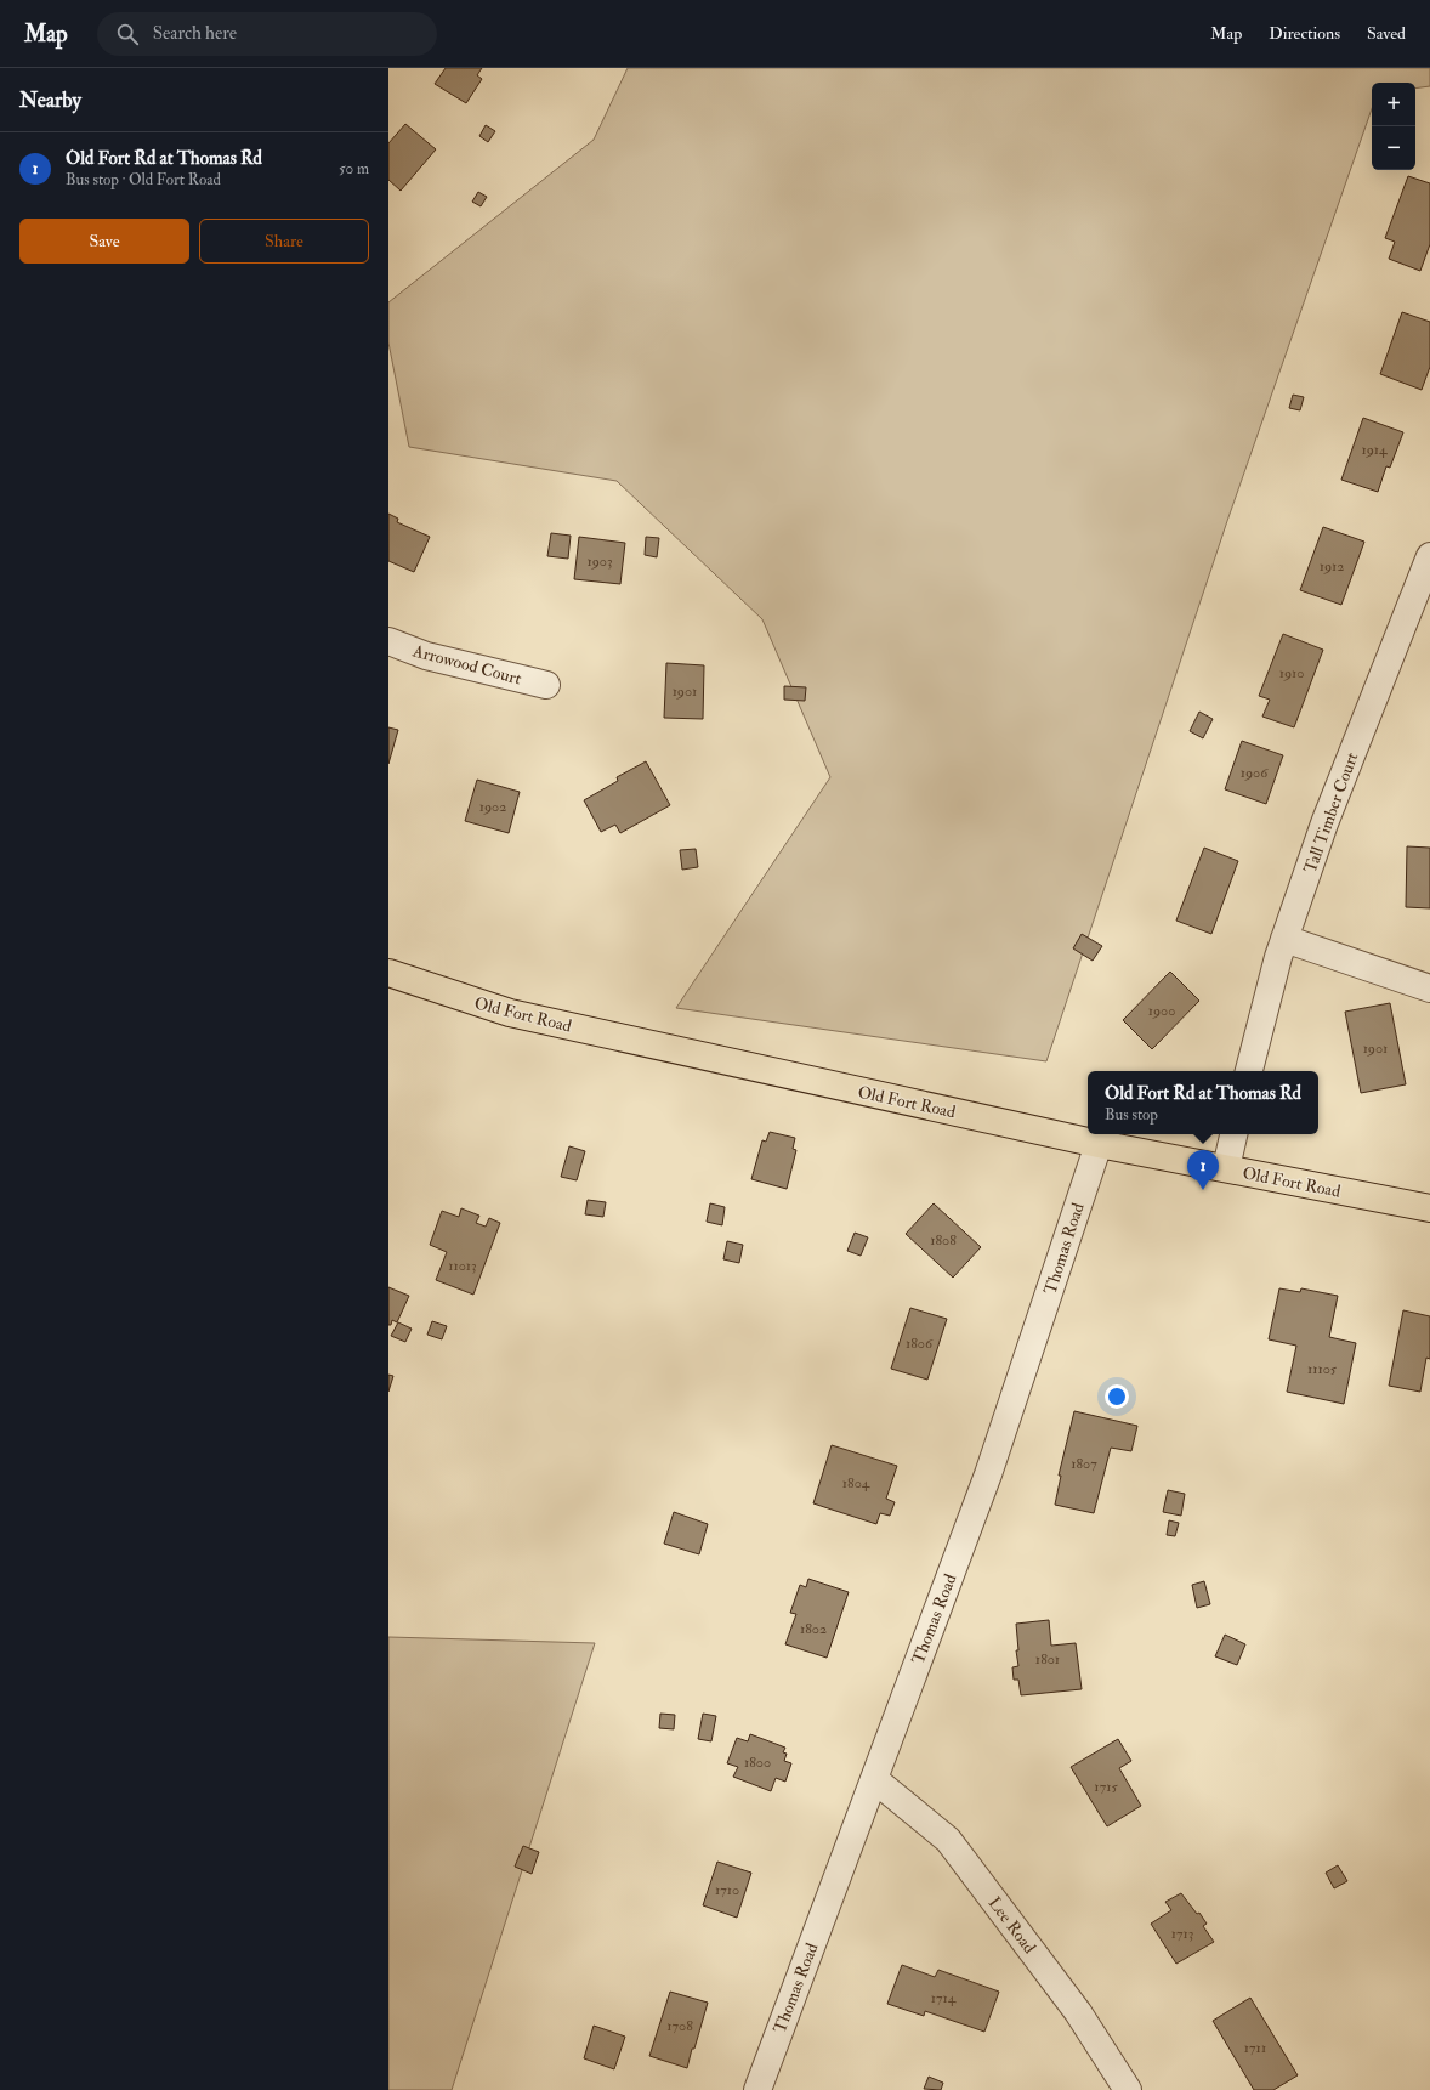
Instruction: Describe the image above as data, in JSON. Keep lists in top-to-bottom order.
{
  "streets": {
    "main road": ["Old Fort Road"],
    "street": [
      "Arrowood Court",
      "Tall Timber Court",
      "Thomas Road",
      "Lee Road"
    ]
  },
  "crossings": [
    ["Old Fort Road", "Thomas Road"],
    ["Thomas Road", "Lee Road"]
  ],
  "house_numbers": [
    "1914",
    "1903",
    "1912",
    "1910",
    "1901",
    "1906",
    "1902",
    "1900",
    "1901",
    "1808",
    "11013",
    "1806",
    "11105",
    "1807",
    "1804",
    "1802",
    "1801",
    "1800",
    "1715",
    "1710",
    "1713",
    "1714",
    "1708",
    "1711"
  ],
  "page": {
    "header": "Map",
    "search": "Search here",
    "nav": ["Map", "Directions", "Saved"],
    "heading": "Nearby",
    "map_buttons": ["+", "−"],
    "list": [
      {
        "mark": "1",
        "name": "Old Fort Rd at Thomas Rd",
        "note": "Bus stop · Old Fort Road",
        "value": "50 m"
      }
    ],
    "buttons": ["Save", "Share"],
    "popup": ["Old Fort Rd at Thomas Rd", "Bus stop"],
    "pins": "1"
  }
}
